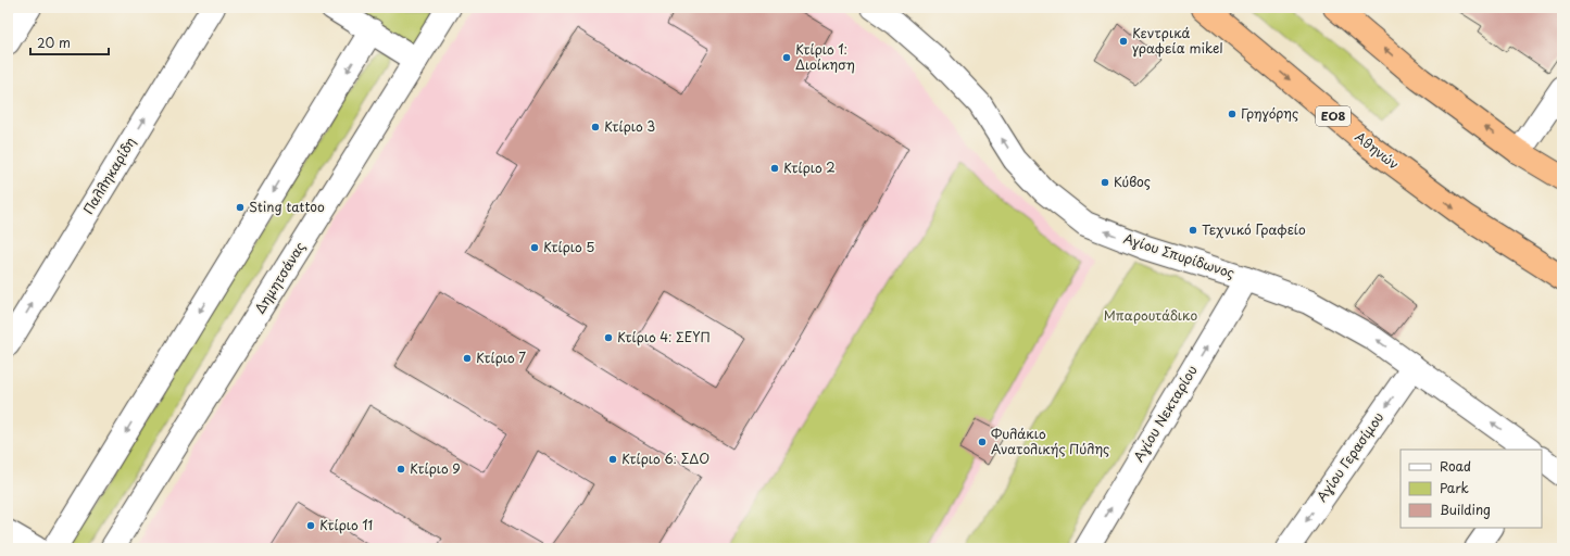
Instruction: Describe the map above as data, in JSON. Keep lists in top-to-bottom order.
{
  "streets": {
    "highway": ["ΕΟ8", "Αθηνών"],
    "street": [
      "Παλληκαρίδη",
      "Αγίου Σπυρίδωνος",
      "Δημητσάνας",
      "Αγίου Νεκταρίου",
      "Αγίου Γερασίμου"
    ]
  },
  "crossings": [
    ["Αγίου Σπυρίδωνος", "Αγίου Νεκταρίου"],
    ["Αγίου Σπυρίδωνος", "Αγίου Γερασίμου"]
  ],
  "one_way": ["Αγίου Σπυρίδωνος", "Αγίου Νεκταρίου", "Αγίου Γερασίμου"],
  "parks": ["Μπαρουτάδικο"],
  "places": [
    "Κεντρικά γραφεία mikel",
    "Κτίριο 1: Διοίκηση",
    "Γρηγόρης",
    "Κτίριο 3",
    "Κτίριο 2",
    "Κύβος",
    "Sting tattoo",
    "Τεχνικό Γραφείο",
    "Κτίριο 5",
    "Κτίριο 4: ΣΕΥΠ",
    "Κτίριο 7",
    "Φυλάκιο Ανατολικής Πύλης",
    "Κτίριο 6: ΣΔΟ",
    "Κτίριο 9",
    "Κτίριο 11"
  ],
  "legend": ["Road", "Park", "Building"],
  "scale_bar": "20 m"
}
